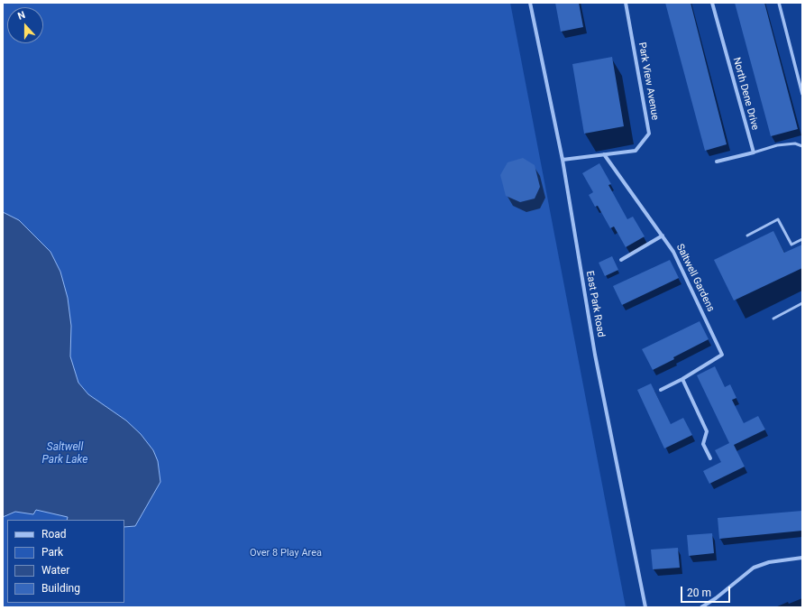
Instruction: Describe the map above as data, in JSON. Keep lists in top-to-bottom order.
{
  "streets": {
    "street": [
      "Park View Avenue",
      "North Dene Drive",
      "Saltwell Gardens",
      "East Park Road"
    ]
  },
  "crossings": [
    ["Park View Avenue", "Saltwell Gardens"],
    ["Park View Avenue", "East Park Road"]
  ],
  "water": ["Saltwell Park Lake"],
  "parks": ["Over 8 Play Area"],
  "legend": [
    "Road",
    "Park",
    "Water",
    "Building"
  ],
  "scale_bar": "20 m",
  "north": "top"
}
